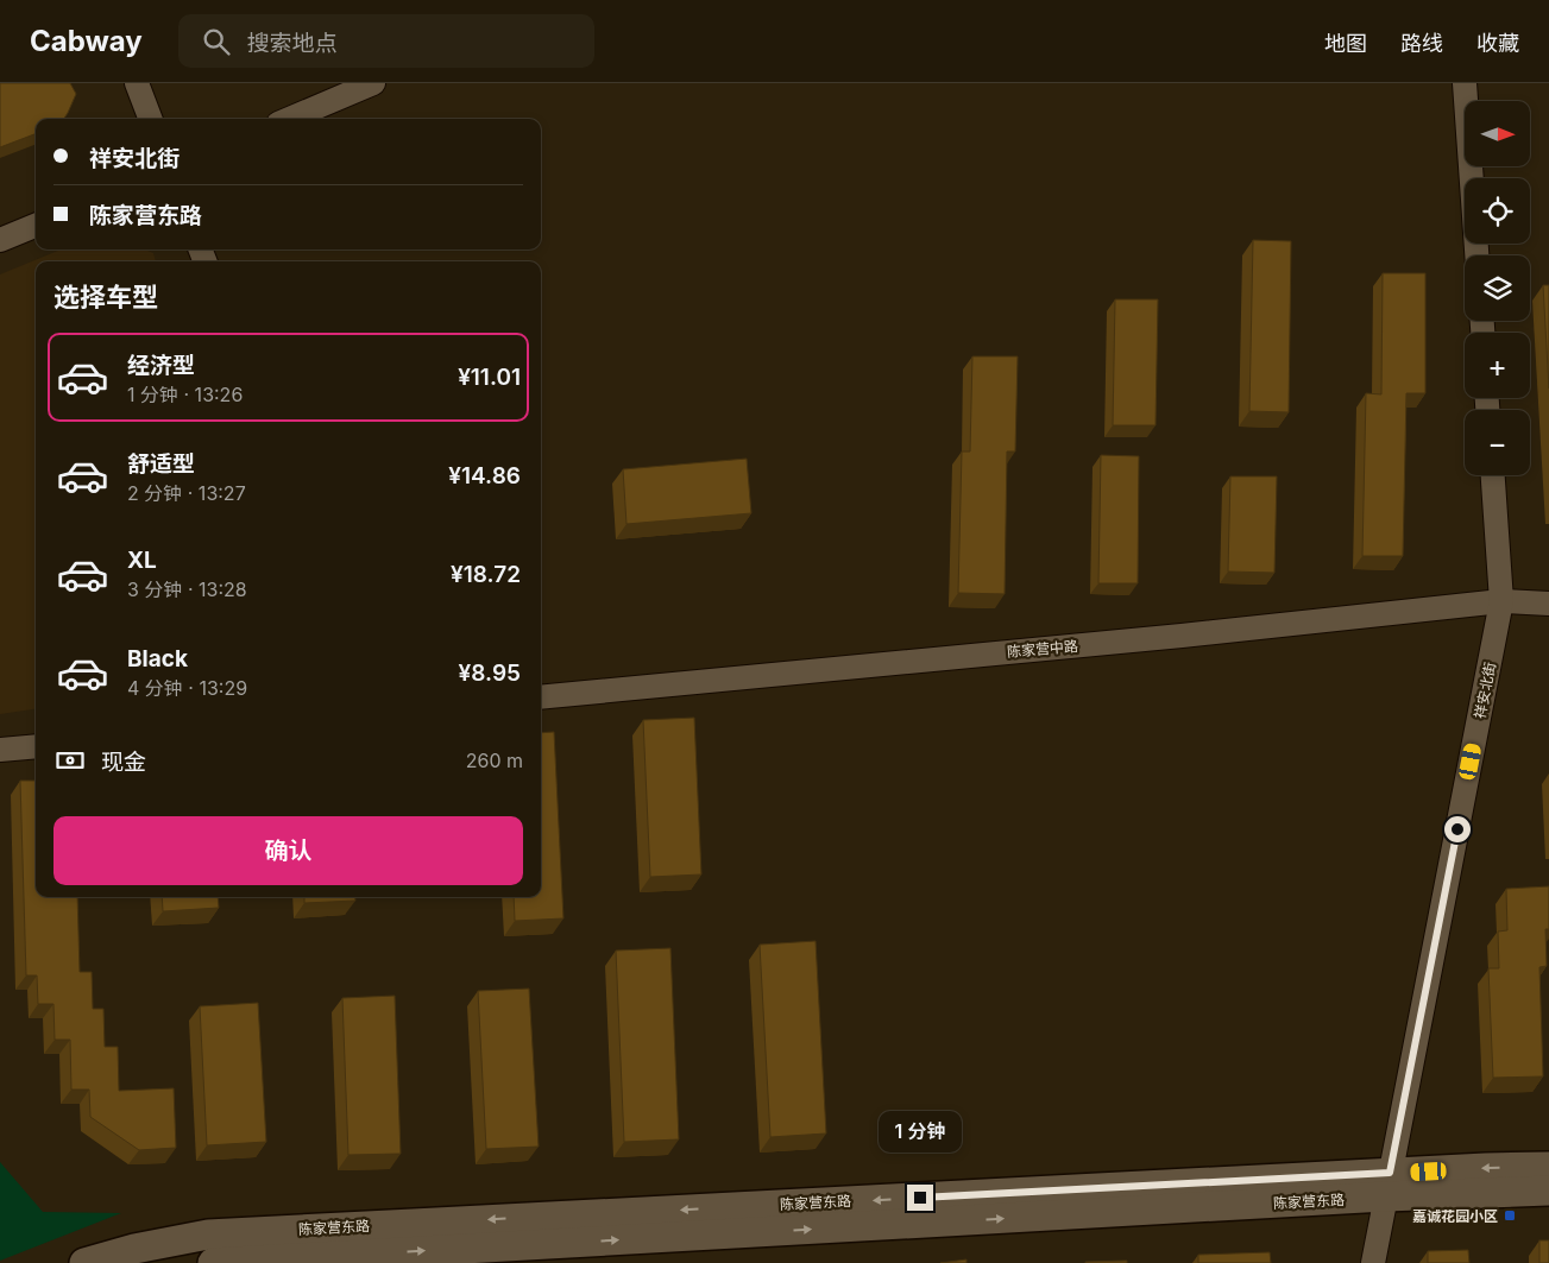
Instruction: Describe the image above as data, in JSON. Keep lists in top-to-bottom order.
{
  "streets": {
    "street": ["陈家营中路", "祥安北街", "陈家营东路"]
  },
  "crossings": [
    ["陈家营中路", "祥安北街"],
    ["祥安北街", "陈家营东路"]
  ],
  "places": {
    "transit": ["嘉诚花园小区"]
  },
  "north": "right",
  "page": {
    "header": "Cabway",
    "search": "搜索地点",
    "nav": ["地图", "路线", "收藏"],
    "map_buttons": ["+", "−"],
    "banner": ["祥安北街", "陈家营东路"],
    "heading": "选择车型",
    "list": [
      {
        "name": "经济型",
        "note": "1 分钟 · 13:26",
        "value": "¥11.01"
      },
      {
        "name": "舒适型",
        "note": "2 分钟 · 13:27",
        "value": "¥14.86"
      },
      {
        "name": "XL",
        "note": "3 分钟 · 13:28",
        "value": "¥18.72"
      },
      {
        "name": "Black",
        "note": "4 分钟 · 13:29",
        "value": "¥8.95"
      }
    ],
    "pay": ["现金", "260 m"],
    "buttons": "确认",
    "bubble": "1 分钟"
  }
}
